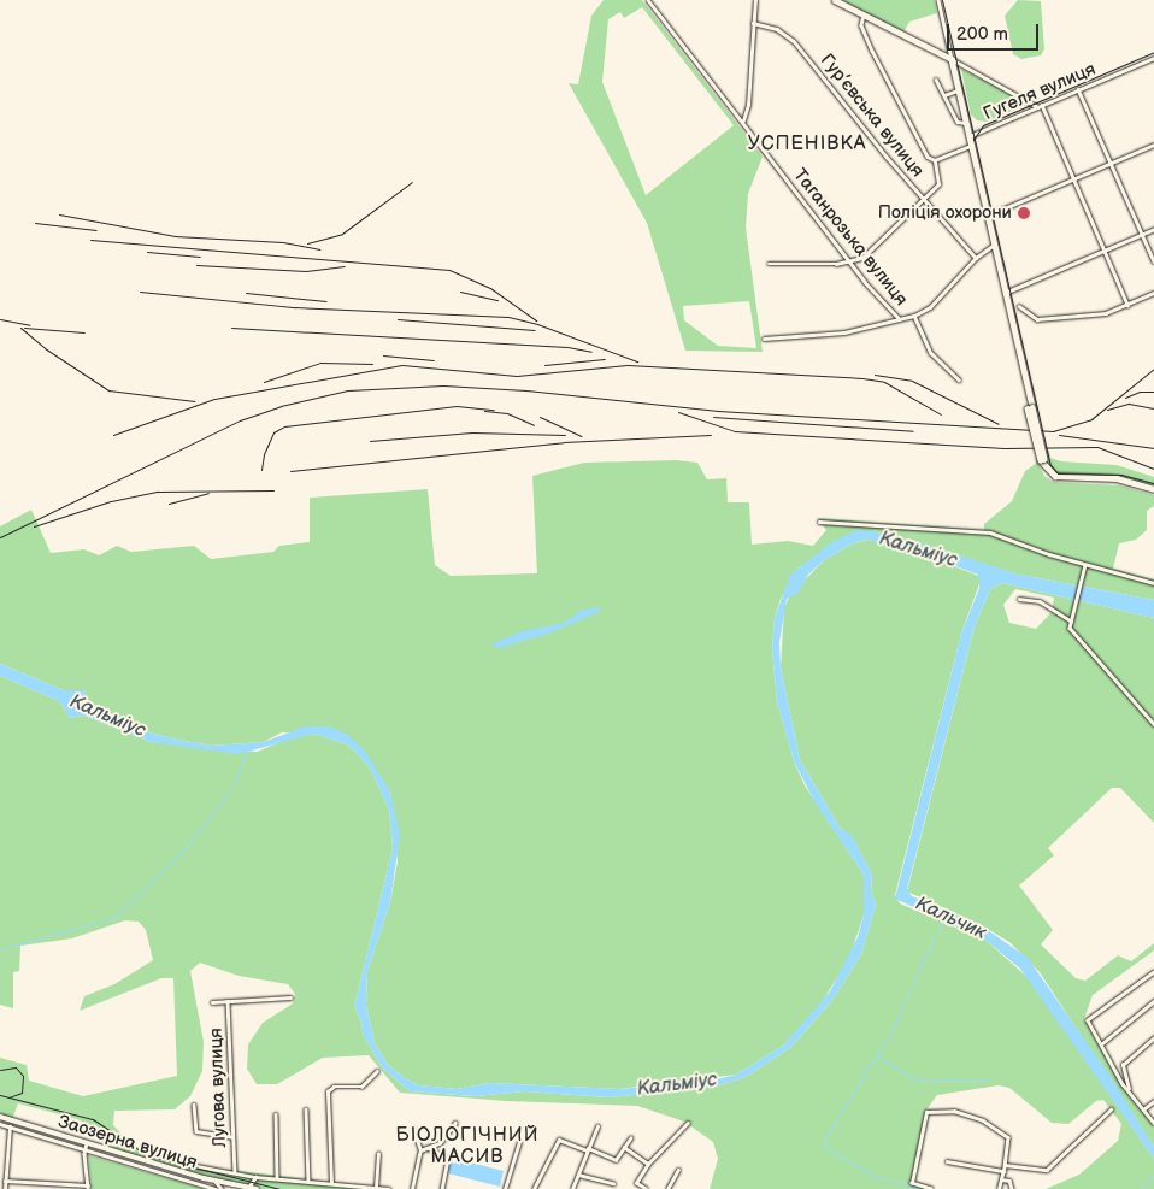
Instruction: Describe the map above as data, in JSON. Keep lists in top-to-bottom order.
{
  "streets": {
    "main road": ["Заозерна вулиця"],
    "street": [
      "Гугеля вулиця",
      "Гур’євська вулиця",
      "Таганрозька вулиця",
      "Лугова вулиця"
    ]
  },
  "crossings": [
    ["Лугова вулиця", "Заозерна вулиця"]
  ],
  "districts": ["УСПЕНІВКА", "БІОЛОГІЧНИЙ МАСИВ"],
  "water": ["Кальміус", "Кальчик"],
  "places": ["Поліція охорони"],
  "scale_bar": "200 m"
}
